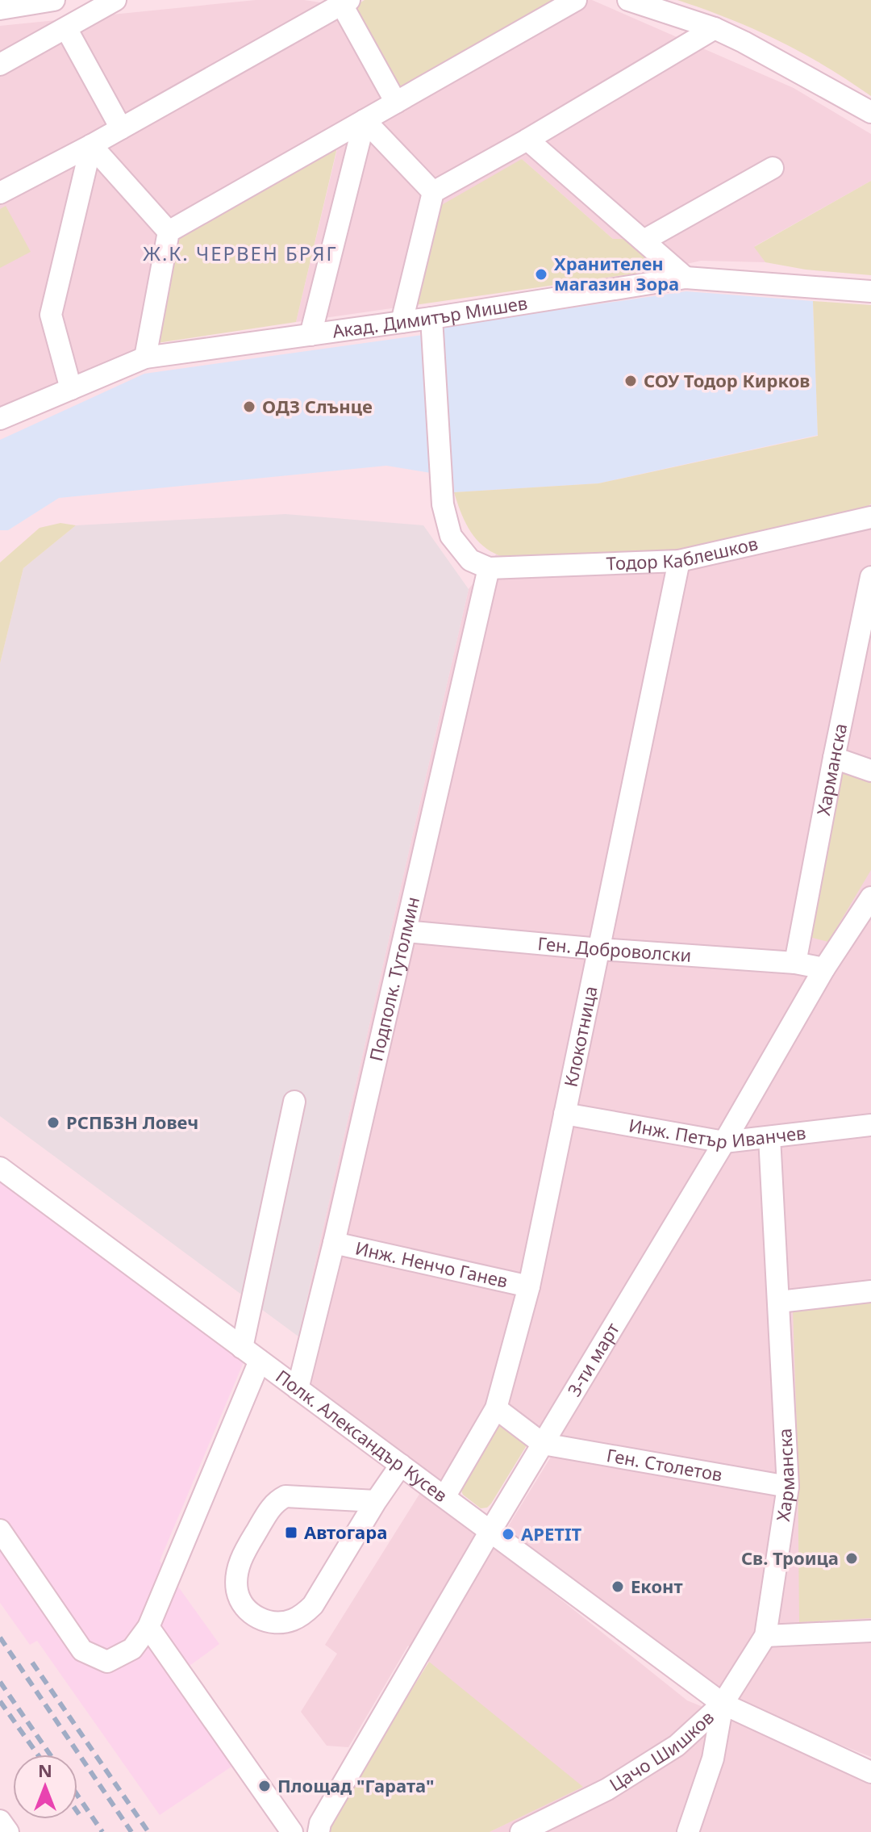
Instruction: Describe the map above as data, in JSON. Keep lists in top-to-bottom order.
{
  "streets": {
    "street": [
      "Акад. Димитър Мишев",
      "Тодор Каблешков",
      "Харманска",
      "Ген. Доброволски",
      "Подполк. Тутолмин",
      "Клокотница",
      "Инж. Петър Иванчев",
      "Инж. Ненчо Ганев",
      "3-ти март",
      "Полк. Александър Кусев",
      "Ген. Столетов",
      "Цачо Шишков"
    ]
  },
  "crossings": [
    ["Тодор Каблешков", "Подполк. Тутолмин"],
    ["Тодор Каблешков", "Клокотница"],
    ["Харманска", "Ген. Доброволски"],
    ["Харманска", "Инж. Петър Иванчев"],
    ["Харманска", "Полк. Александър Кусев"],
    ["Харманска", "Ген. Столетов"],
    ["Харманска", "Цачо Шишков"],
    ["Ген. Доброволски", "Подполк. Тутолмин"],
    ["Ген. Доброволски", "Клокотница"],
    ["Ген. Доброволски", "3-ти март"],
    ["Подполк. Тутолмин", "Инж. Ненчо Ганев"],
    ["Подполк. Тутолмин", "Полк. Александър Кусев"],
    ["Клокотница", "Инж. Петър Иванчев"],
    ["Клокотница", "Инж. Ненчо Ганев"],
    ["Клокотница", "Полк. Александър Кусев"],
    ["Инж. Петър Иванчев", "3-ти март"],
    ["3-ти март", "Полк. Александър Кусев"],
    ["3-ти март", "Ген. Столетов"],
    ["Полк. Александър Кусев", "Цачо Шишков"]
  ],
  "districts": ["Ж.К. ЧЕРВЕН БРЯГ"],
  "places": {
    "other": [
      "Хранителен магазин Зора",
      "СОУ Тодор Кирков",
      "ОДЗ Слънце",
      "РСПБЗН Ловеч",
      "APETIT",
      "Св. Троица",
      "Еконт",
      "Площад \"Гарата\""
    ],
    "transit": ["Автогара"]
  },
  "north": "top"
}
